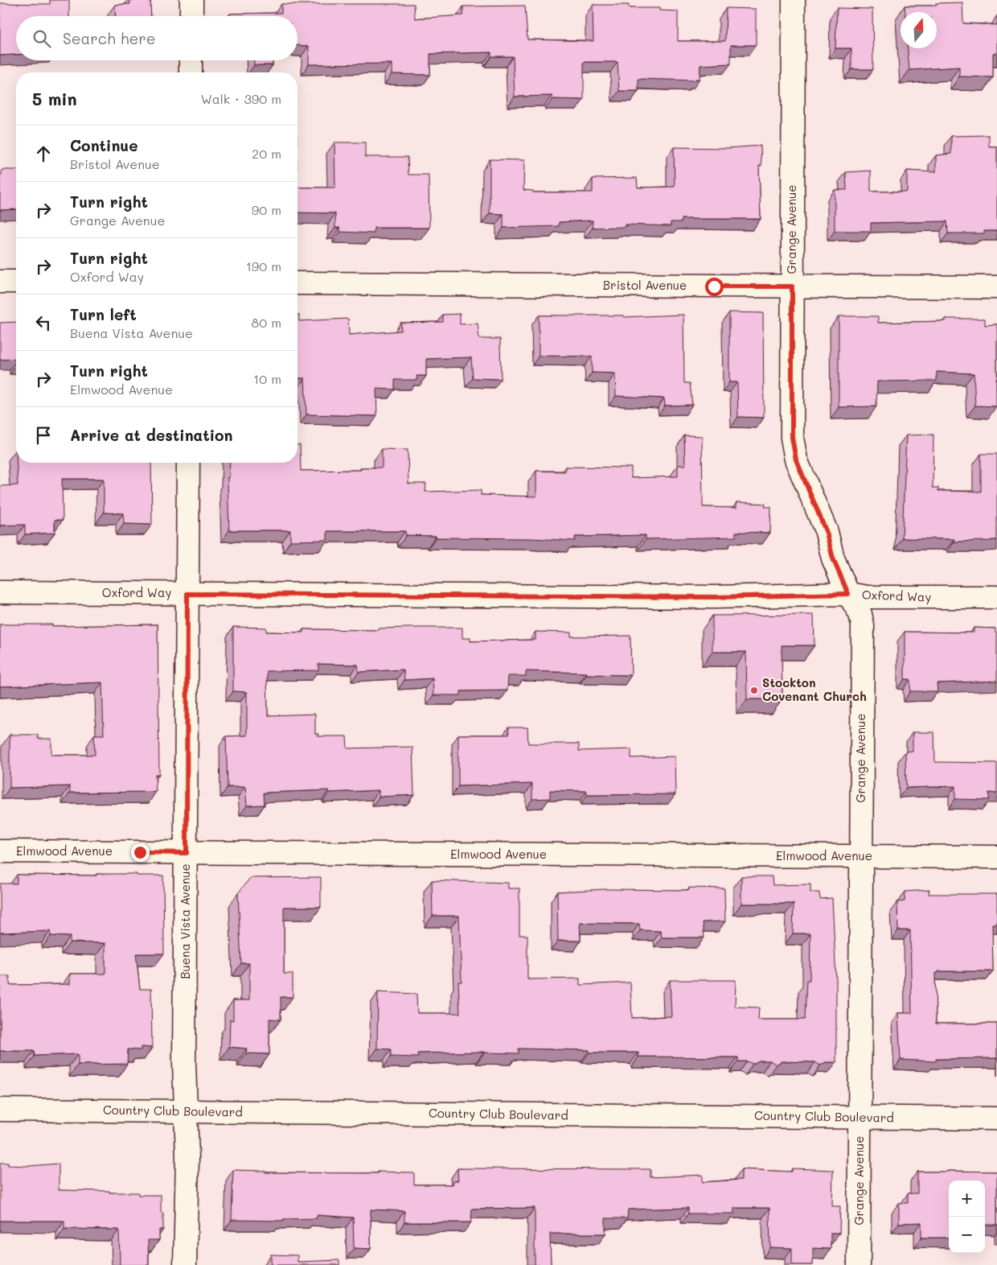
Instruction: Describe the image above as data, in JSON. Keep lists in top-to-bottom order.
{
  "streets": {
    "street": [
      "Grange Avenue",
      "Bristol Avenue",
      "Oxford Way",
      "Elmwood Avenue",
      "Buena Vista Avenue",
      "Country Club Boulevard"
    ]
  },
  "crossings": [
    ["Grange Avenue", "Bristol Avenue"],
    ["Grange Avenue", "Oxford Way"],
    ["Grange Avenue", "Elmwood Avenue"],
    ["Grange Avenue", "Country Club Boulevard"],
    ["Oxford Way", "Buena Vista Avenue"],
    ["Elmwood Avenue", "Buena Vista Avenue"],
    ["Buena Vista Avenue", "Country Club Boulevard"]
  ],
  "places": ["Stockton Covenant Church"],
  "north": "top",
  "page": {
    "search": "Search here",
    "heading": ["5 min", "Walk · 390 m"],
    "list": [
      ["Continue", "Bristol Avenue", "20 m"],
      ["Turn right", "Grange Avenue", "90 m"],
      ["Turn right", "Oxford Way", "190 m"],
      ["Turn left", "Buena Vista Avenue", "80 m"],
      ["Turn right", "Elmwood Avenue", "10 m"],
      "Arrive at destination"
    ],
    "map_buttons": ["+", "−"]
  }
}
